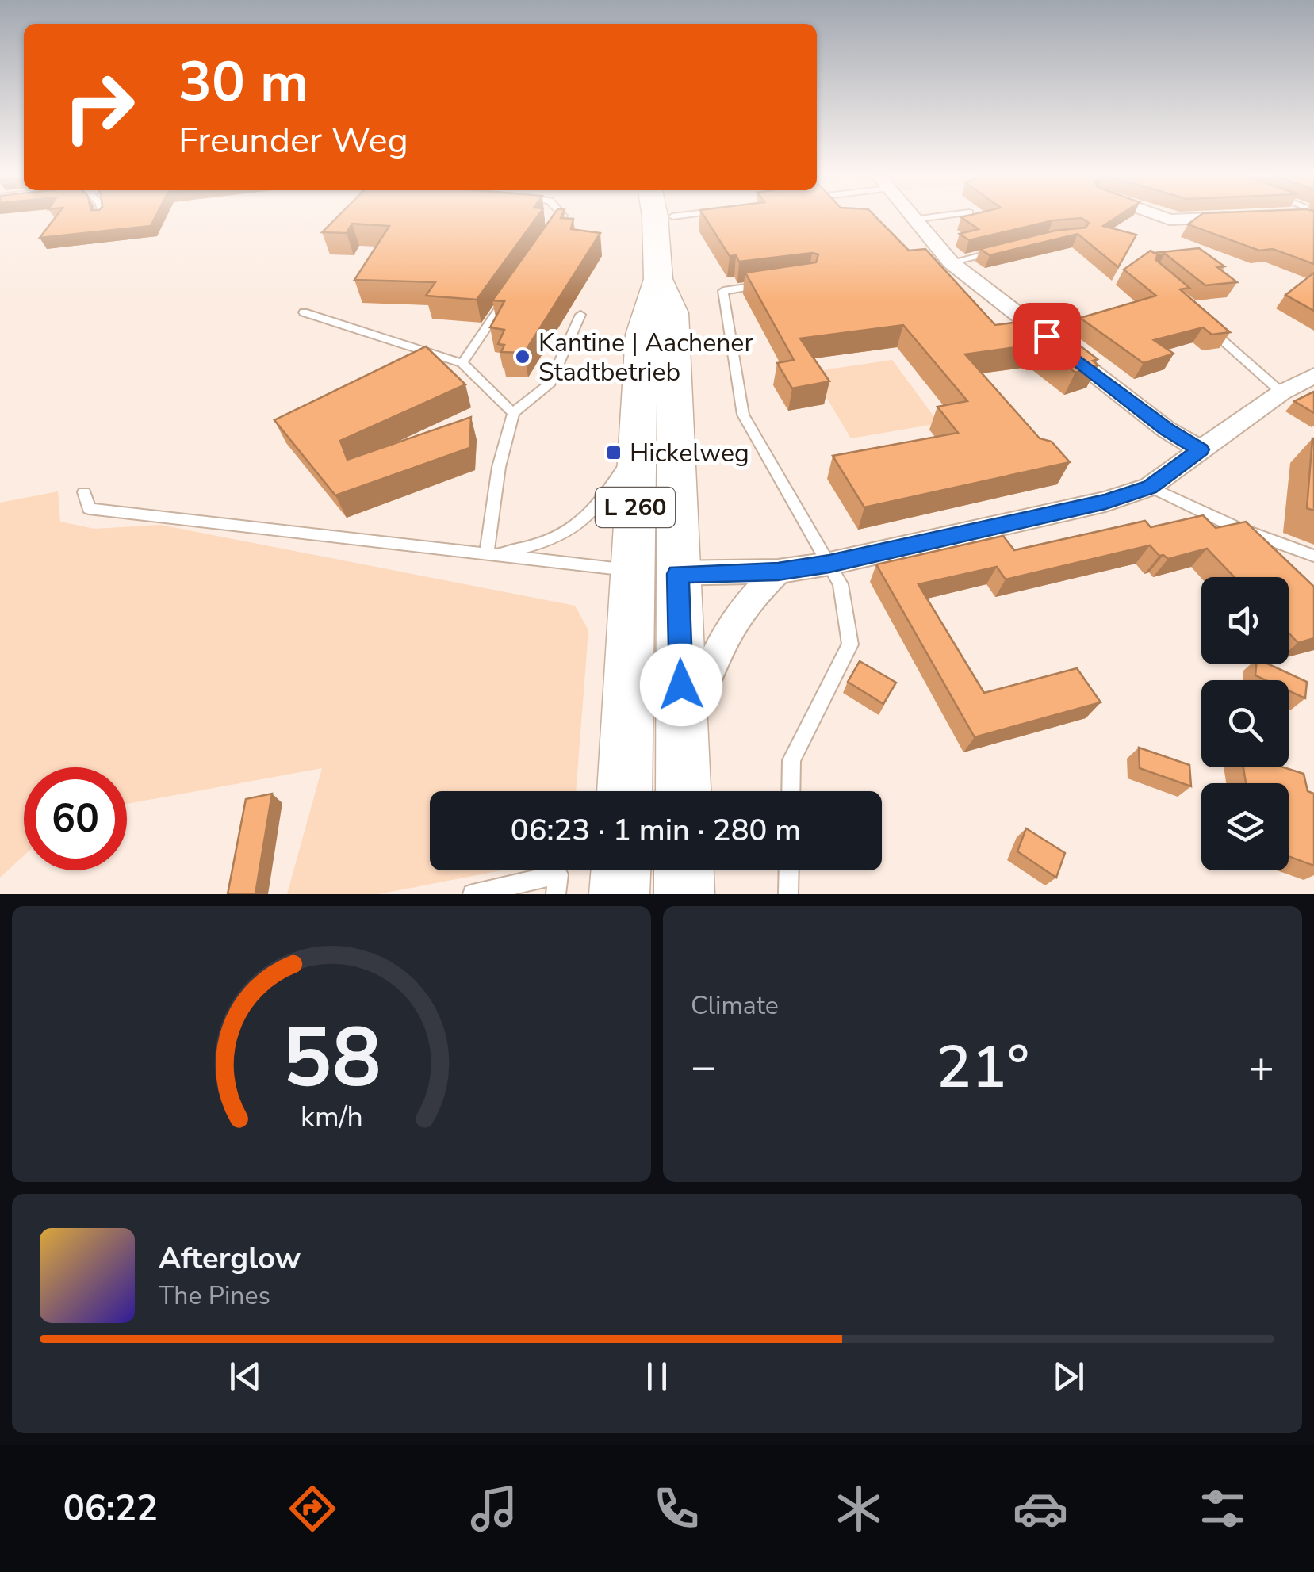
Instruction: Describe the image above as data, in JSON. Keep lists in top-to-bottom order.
{
  "streets": {
    "main road": ["L 260"]
  },
  "places": {
    "other": ["Kantine | Aachener Stadtbetrieb"],
    "transit": ["Hickelweg"]
  },
  "page": {
    "turn": ["30 m", "Freunder Weg"],
    "limit": "60",
    "trip": "06:23 · 1 min · 280 m",
    "tile": "Climate",
    "heat": ["−", "21°", "+"],
    "song": ["Afterglow", "The Pines"],
    "tabs": "06:22",
    "gauge": ["58", "km/h"]
  }
}
